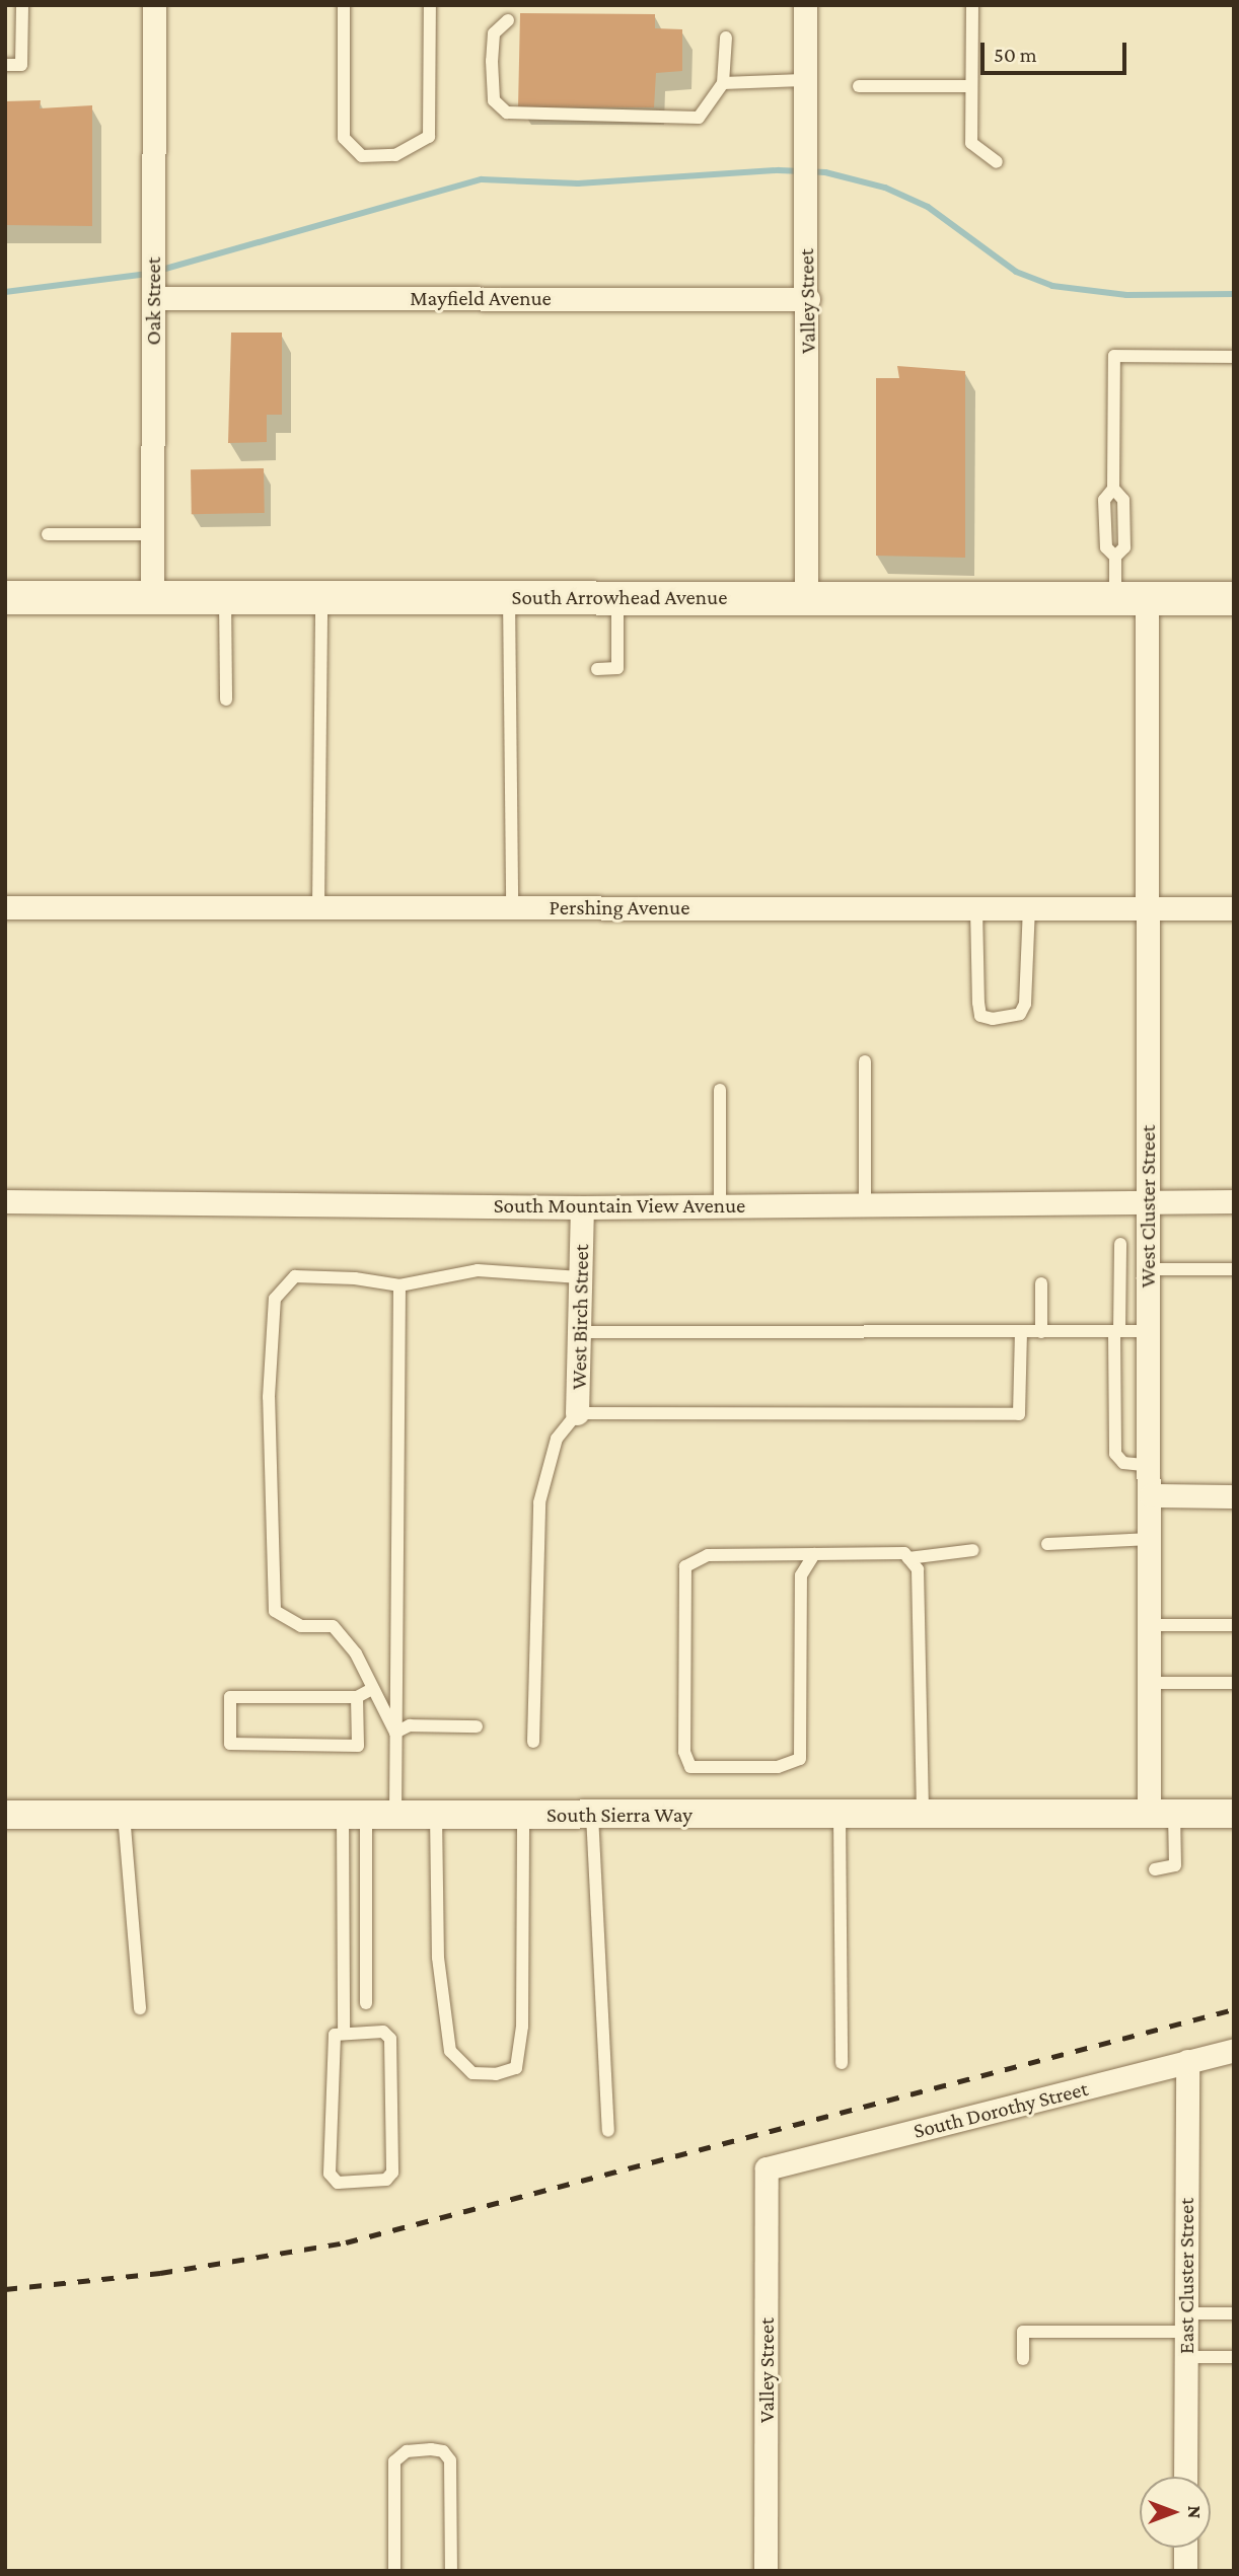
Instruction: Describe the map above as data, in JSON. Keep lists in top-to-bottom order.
{
  "streets": {
    "main road": ["South Arrowhead Avenue"],
    "street": [
      "Mayfield Avenue",
      "Oak Street",
      "Valley Street",
      "Pershing Avenue",
      "South Mountain View Avenue",
      "West Cluster Street",
      "West Birch Street",
      "South Sierra Way",
      "South Dorothy Street",
      "East Cluster Street"
    ]
  },
  "crossings": [
    ["Mayfield Avenue", "Oak Street"],
    ["Mayfield Avenue", "Valley Street"],
    ["Oak Street", "South Arrowhead Avenue"],
    ["Valley Street", "South Arrowhead Avenue"],
    ["Valley Street", "South Dorothy Street"],
    ["South Arrowhead Avenue", "West Cluster Street"],
    ["Pershing Avenue", "West Cluster Street"],
    ["South Mountain View Avenue", "West Cluster Street"],
    ["South Mountain View Avenue", "West Birch Street"],
    ["West Cluster Street", "South Sierra Way"],
    ["South Dorothy Street", "East Cluster Street"]
  ],
  "scale_bar": "50 m",
  "north": "right"
}
